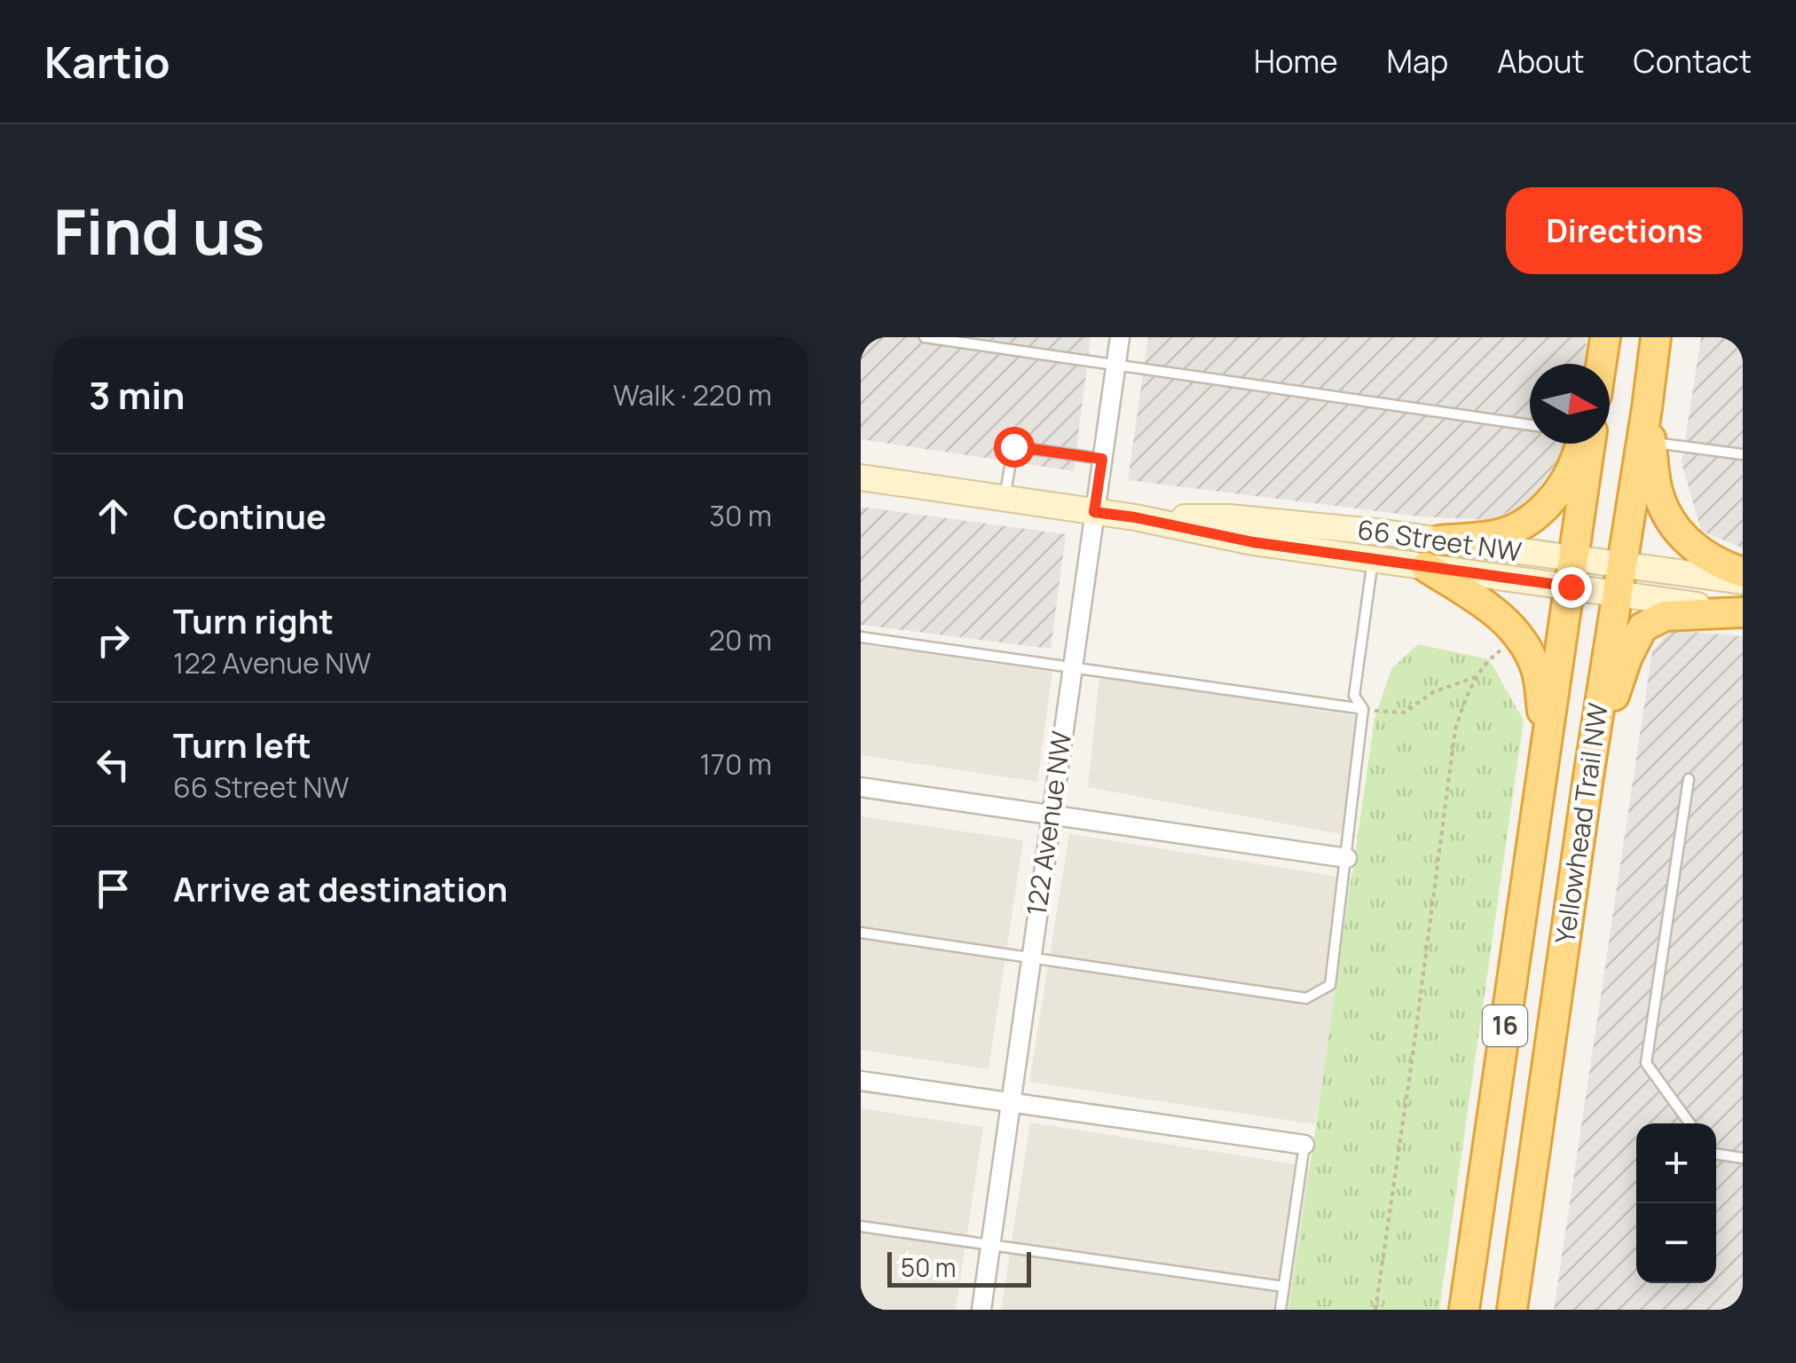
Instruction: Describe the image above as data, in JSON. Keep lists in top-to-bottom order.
{
  "streets": {
    "highway": ["Yellowhead Trail NW", "16"],
    "main road": ["66 Street NW"],
    "street": ["122 Avenue NW"]
  },
  "crossings": [
    ["66 Street NW", "122 Avenue NW"],
    ["66 Street NW", "Yellowhead Trail NW"]
  ],
  "scale_bar": "50 m",
  "north": "right",
  "page": {
    "header": "Kartio",
    "nav": [
      "Home",
      "Map",
      "About",
      "Contact"
    ],
    "buttons": "Directions",
    "title": "Find us",
    "heading": ["3 min", "Walk · 220 m"],
    "list": [
      ["Continue", "30 m"],
      ["Turn right", "122 Avenue NW", "20 m"],
      ["Turn left", "66 Street NW", "170 m"],
      "Arrive at destination"
    ],
    "map_buttons": ["+", "−"],
    "scale": "50 m"
  }
}
